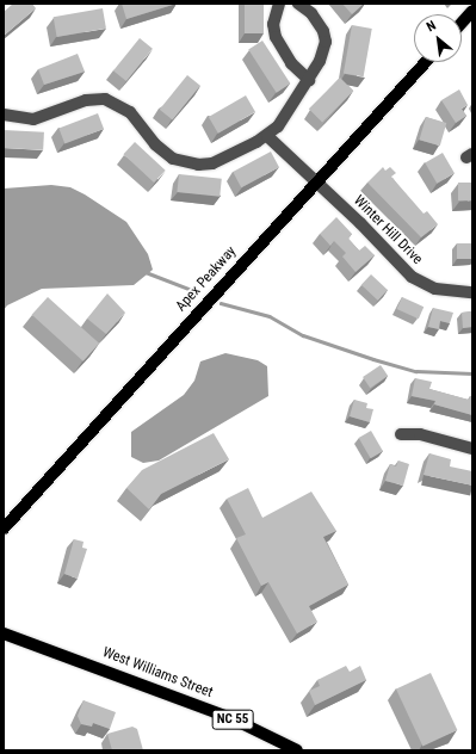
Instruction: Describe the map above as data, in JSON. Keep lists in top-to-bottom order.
{
  "streets": {
    "main road": ["Apex Peakway", "West Williams Street", "NC 55"],
    "street": ["Winter Hill Drive"]
  },
  "crossings": [
    ["Winter Hill Drive", "Apex Peakway"]
  ],
  "north": "top left"
}
